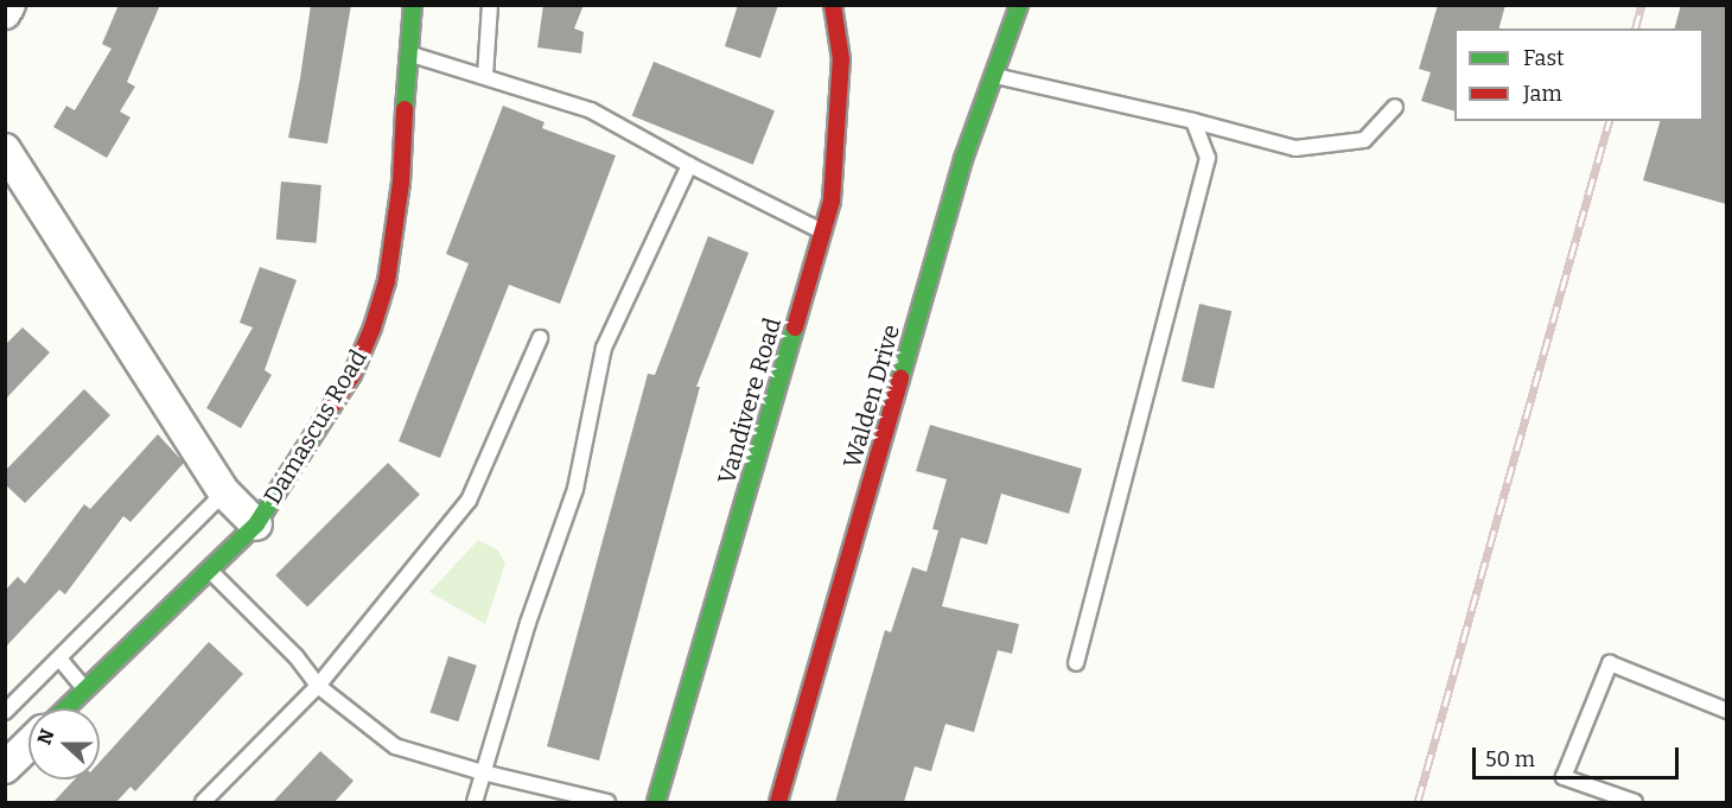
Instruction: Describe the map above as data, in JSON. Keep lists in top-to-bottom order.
{
  "streets": {
    "street": ["Walden Drive", "Vandivere Road", "Damascus Road"]
  },
  "legend": ["Fast", "Jam"],
  "scale_bar": "50 m",
  "north": "left"
}
